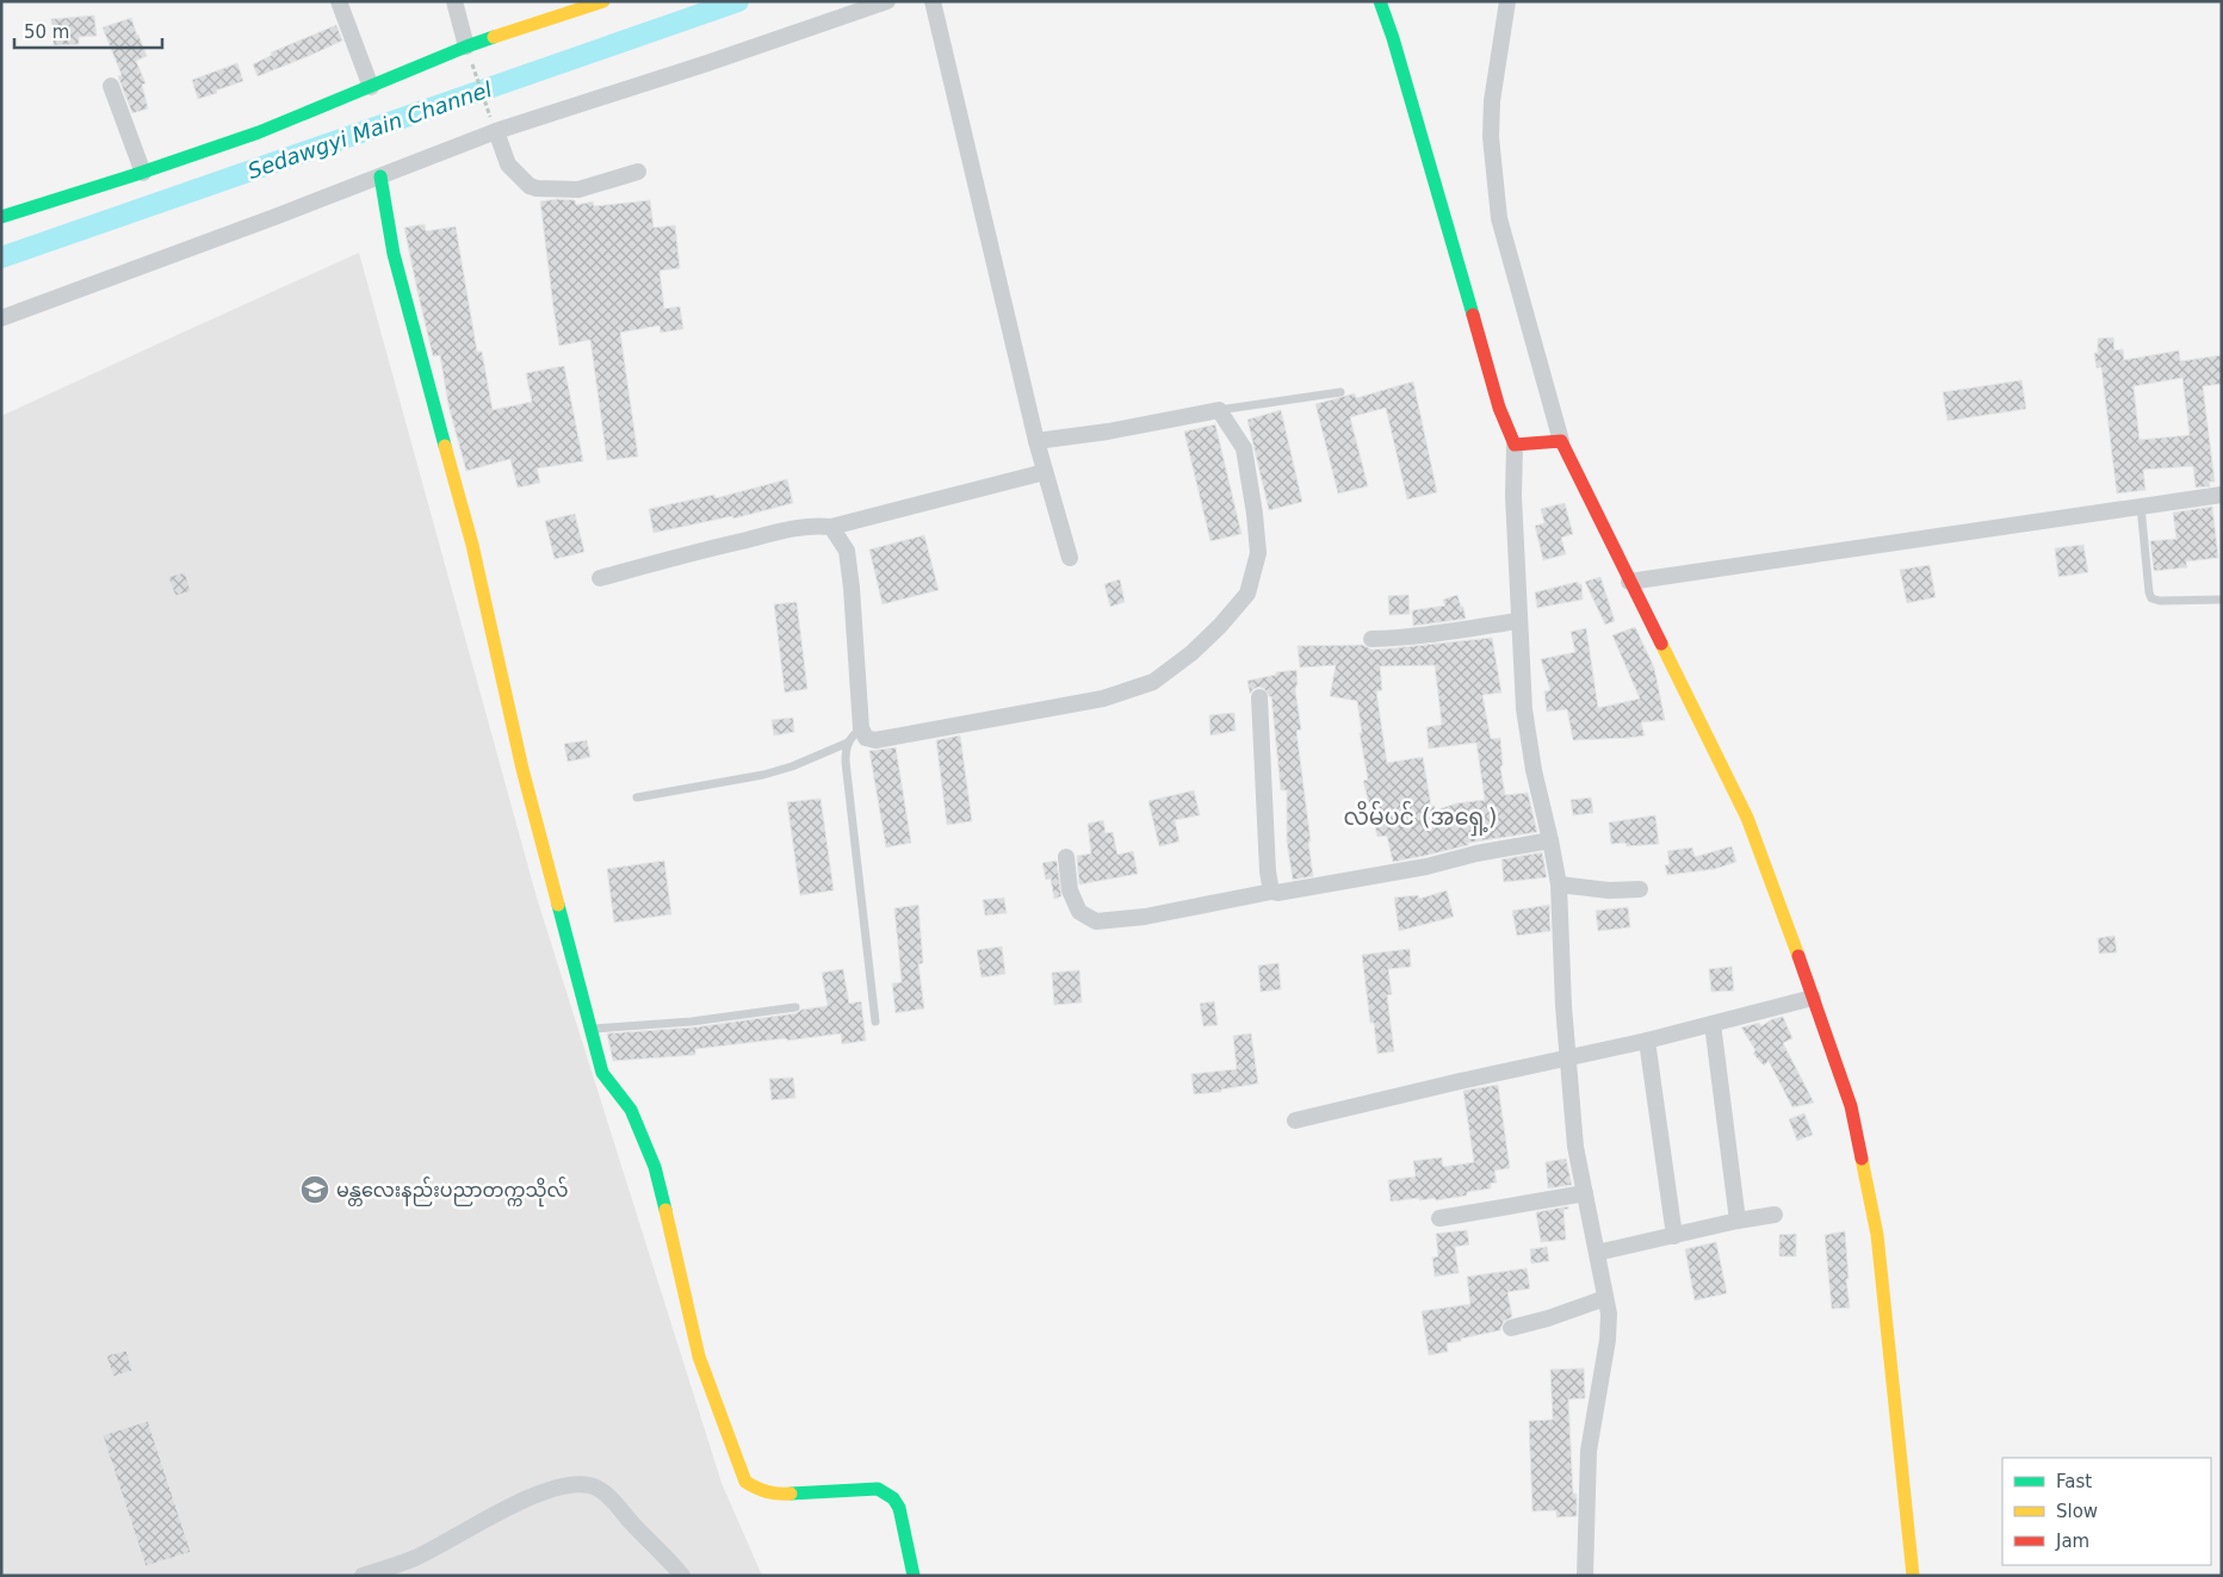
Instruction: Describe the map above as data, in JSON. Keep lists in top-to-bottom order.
{
  "districts": ["လိမ်ပင် (အရှေ့)"],
  "water": ["Sedawgyi Main Channel"],
  "places": {
    "school or university": ["မန္တလေးနည်းပညာတက္ကသိုလ်"]
  },
  "legend": ["Fast", "Slow", "Jam"],
  "scale_bar": "50 m"
}
